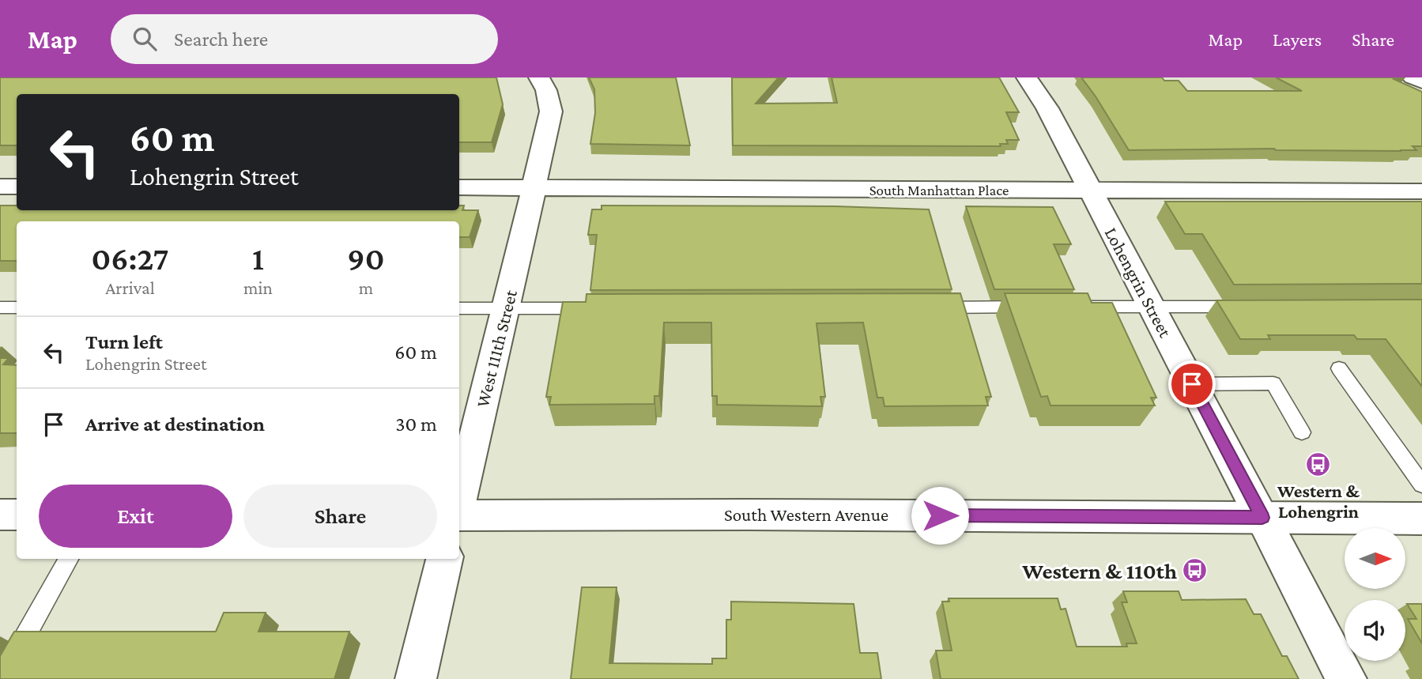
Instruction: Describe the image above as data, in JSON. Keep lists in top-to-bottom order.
{
  "streets": {
    "street": [
      "South Manhattan Place",
      "Lohengrin Street",
      "West 111th Street",
      "South Western Avenue"
    ]
  },
  "crossings": [
    ["South Manhattan Place", "Lohengrin Street"],
    ["South Manhattan Place", "West 111th Street"],
    ["Lohengrin Street", "South Western Avenue"]
  ],
  "places": {
    "bus stop": ["Western & Lohengrin", "Western & 110th"]
  },
  "north": "right",
  "page": {
    "header": "Map",
    "search": "Search here",
    "nav": ["Map", "Layers", "Share"],
    "turn": ["60 m", "Lohengrin Street"],
    "eta": [
      "06:27",
      "Arrival",
      "1",
      "min",
      "90",
      "m"
    ],
    "list": [
      {
        "name": "Turn left",
        "note": "Lohengrin Street",
        "value": "60 m"
      },
      {
        "name": "Arrive at destination",
        "value": "30 m"
      }
    ],
    "buttons": ["Exit", "Share"]
  }
}
